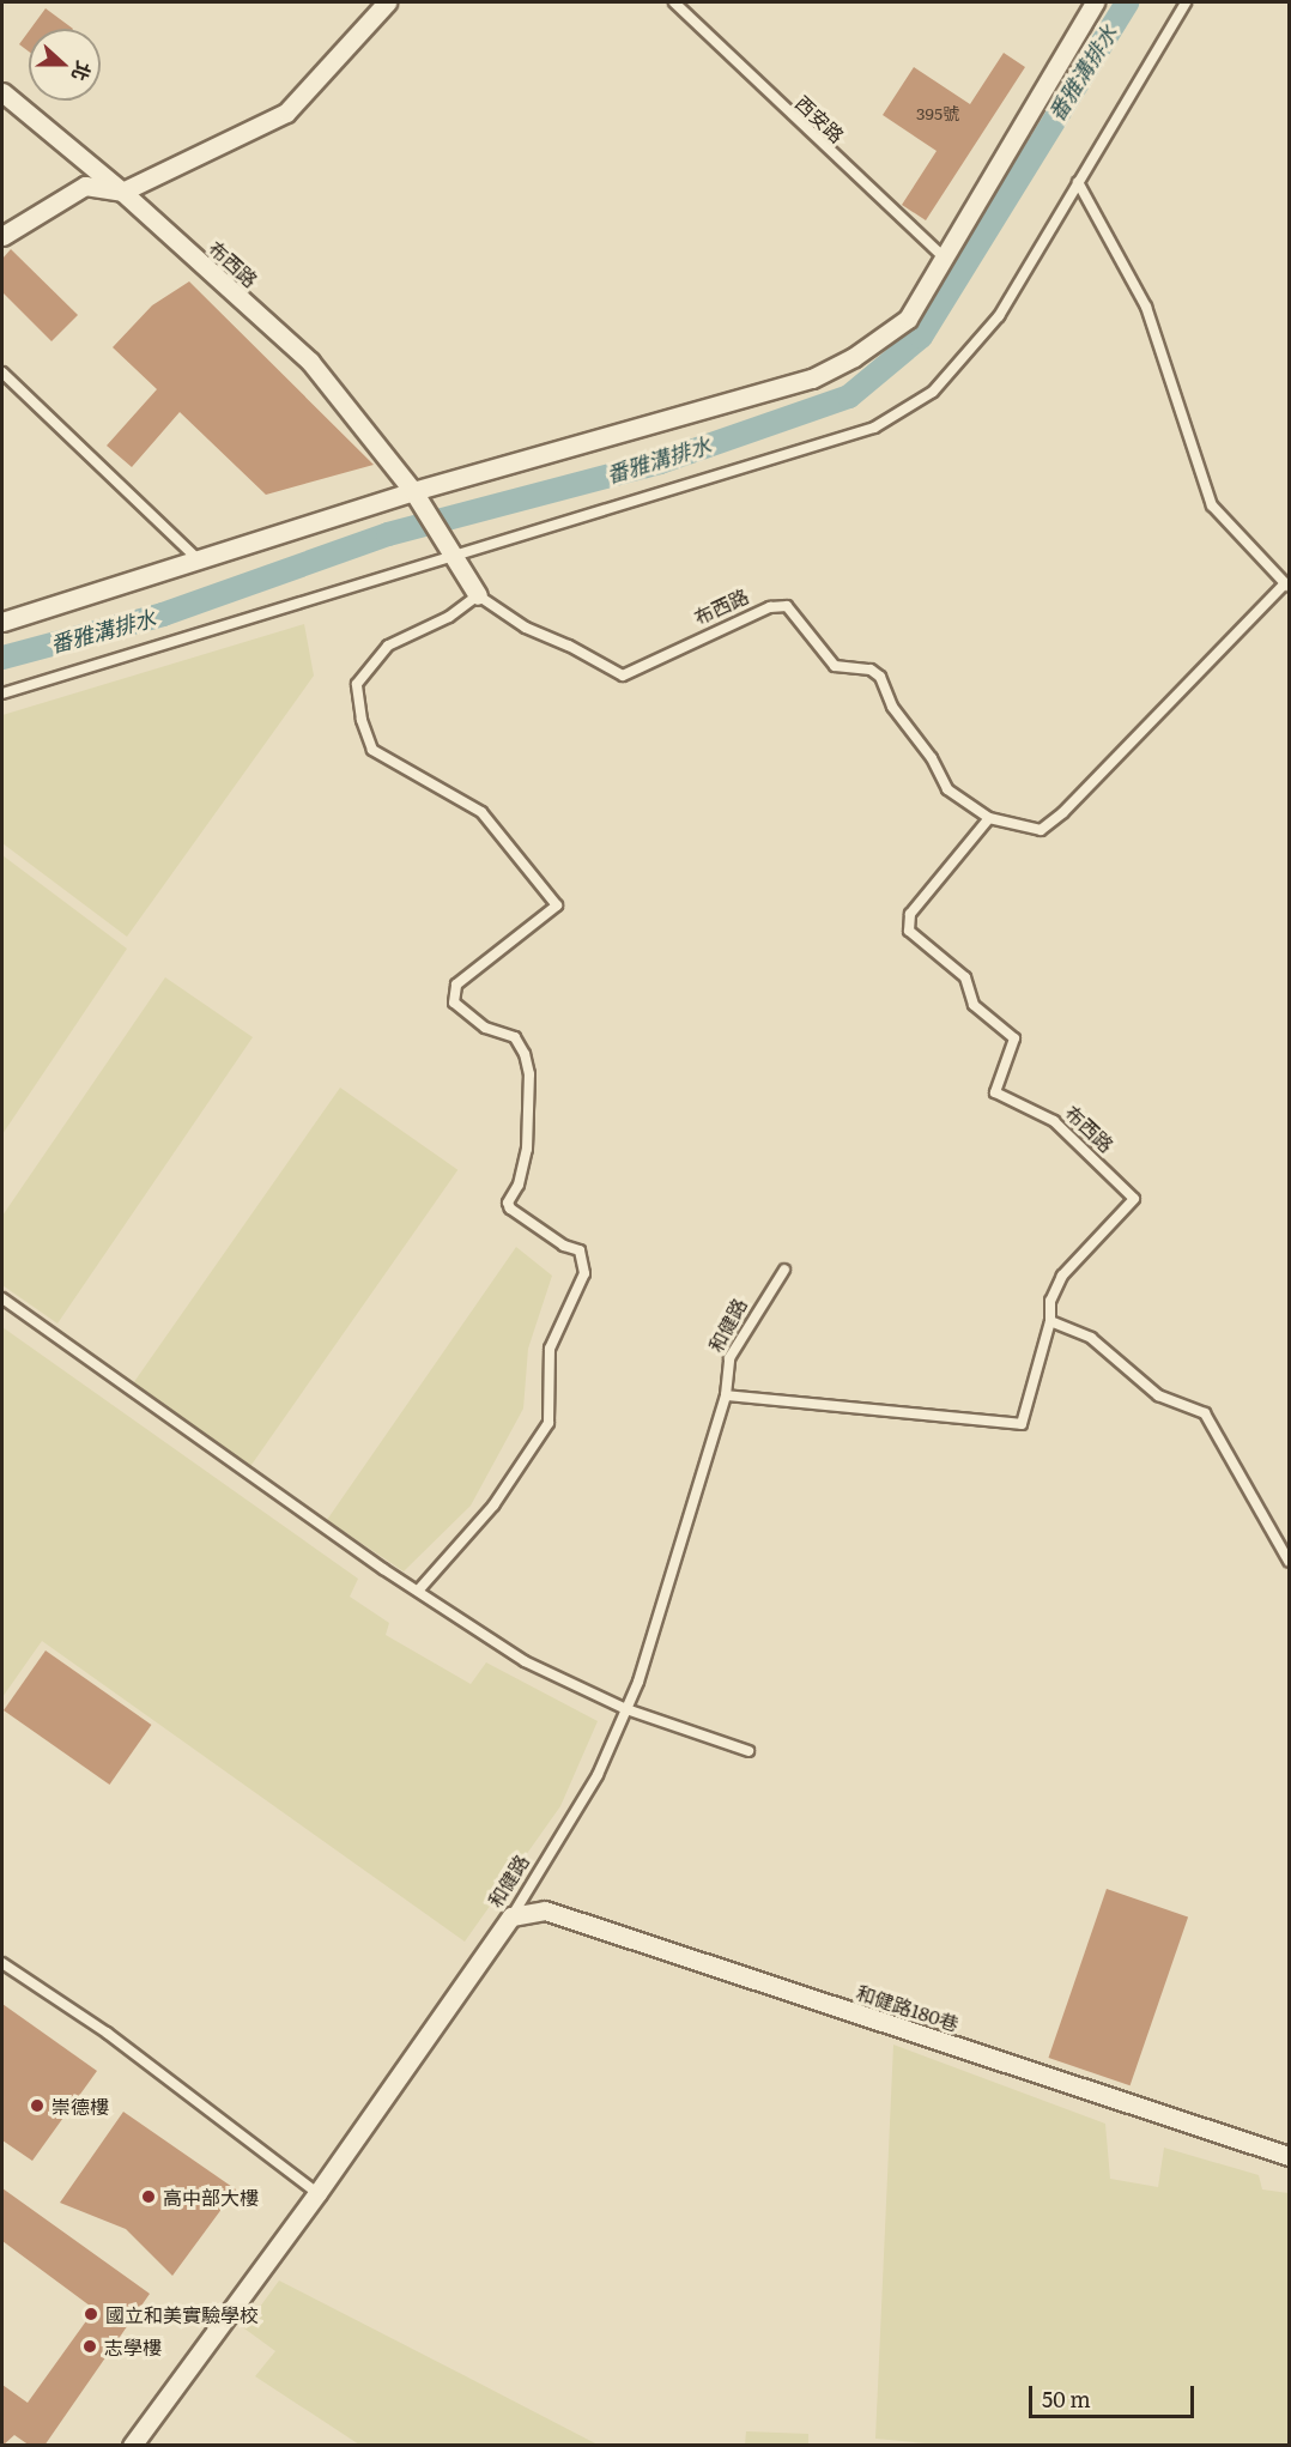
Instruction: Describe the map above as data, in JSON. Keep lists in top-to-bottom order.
{
  "streets": {
    "street": ["布西路", "和健路", "和健路180巷"],
    "lane": ["西安路"]
  },
  "crossings": [
    ["布西路", "和健路"],
    ["和健路", "和健路180巷"]
  ],
  "water": ["番雅溝排水"],
  "places": [
    "崇德樓",
    "高中部大樓",
    "國立和美實驗學校",
    "志學樓"
  ],
  "house_numbers": ["395號"],
  "scale_bar": "50 m",
  "north": "right"
}
